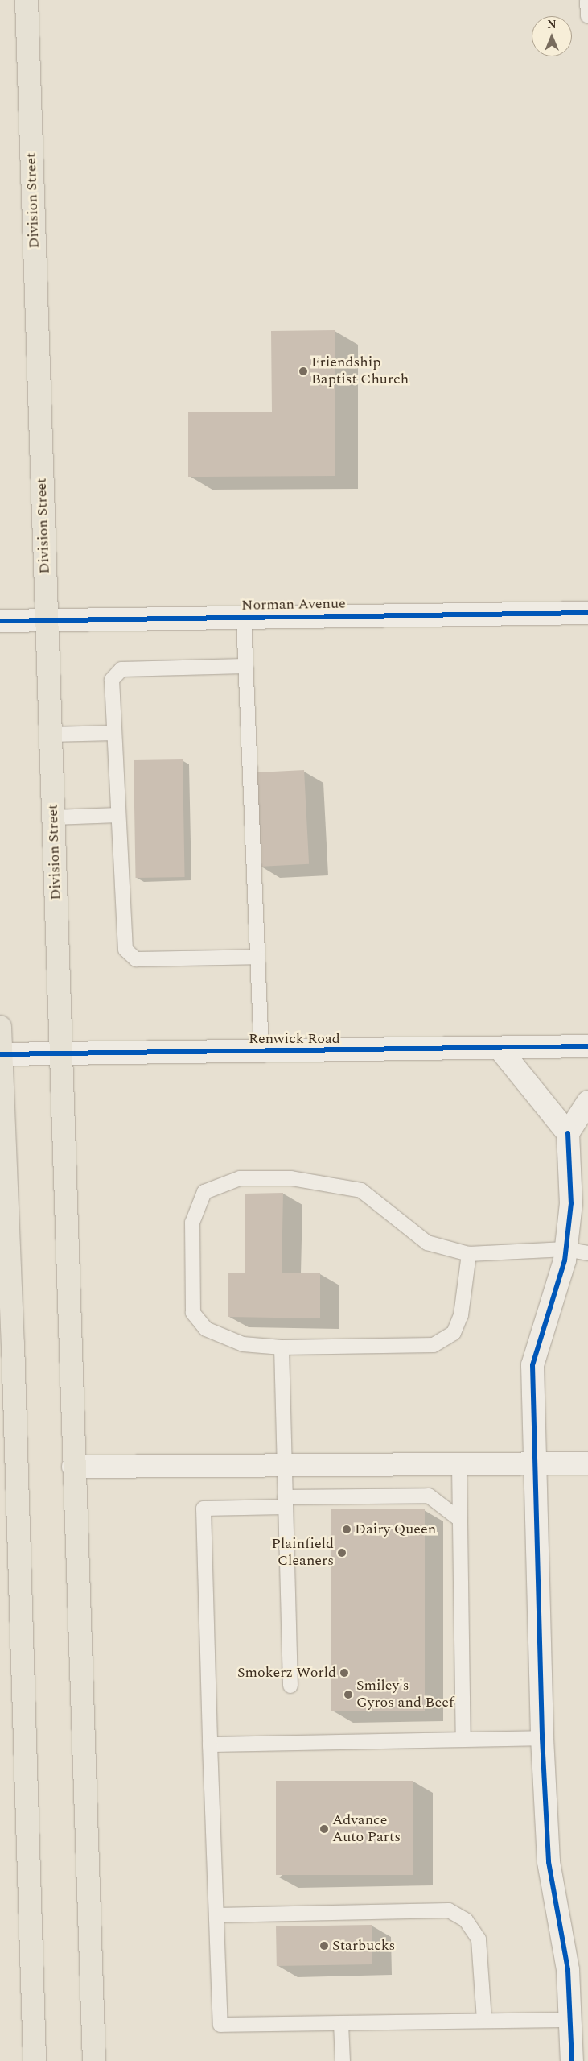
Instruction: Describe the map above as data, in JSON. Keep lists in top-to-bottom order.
{
  "streets": {
    "main road": ["Division Street"],
    "street": ["Norman Avenue", "Renwick Road"]
  },
  "crossings": [
    ["Division Street", "Norman Avenue"],
    ["Division Street", "Renwick Road"]
  ],
  "places": [
    "Friendship Baptist Church",
    "Dairy Queen",
    "Plainfield Cleaners",
    "Smokerz World",
    "Smiley's Gyros and Beef",
    "Advance Auto Parts",
    "Starbucks"
  ],
  "north": "top"
}
